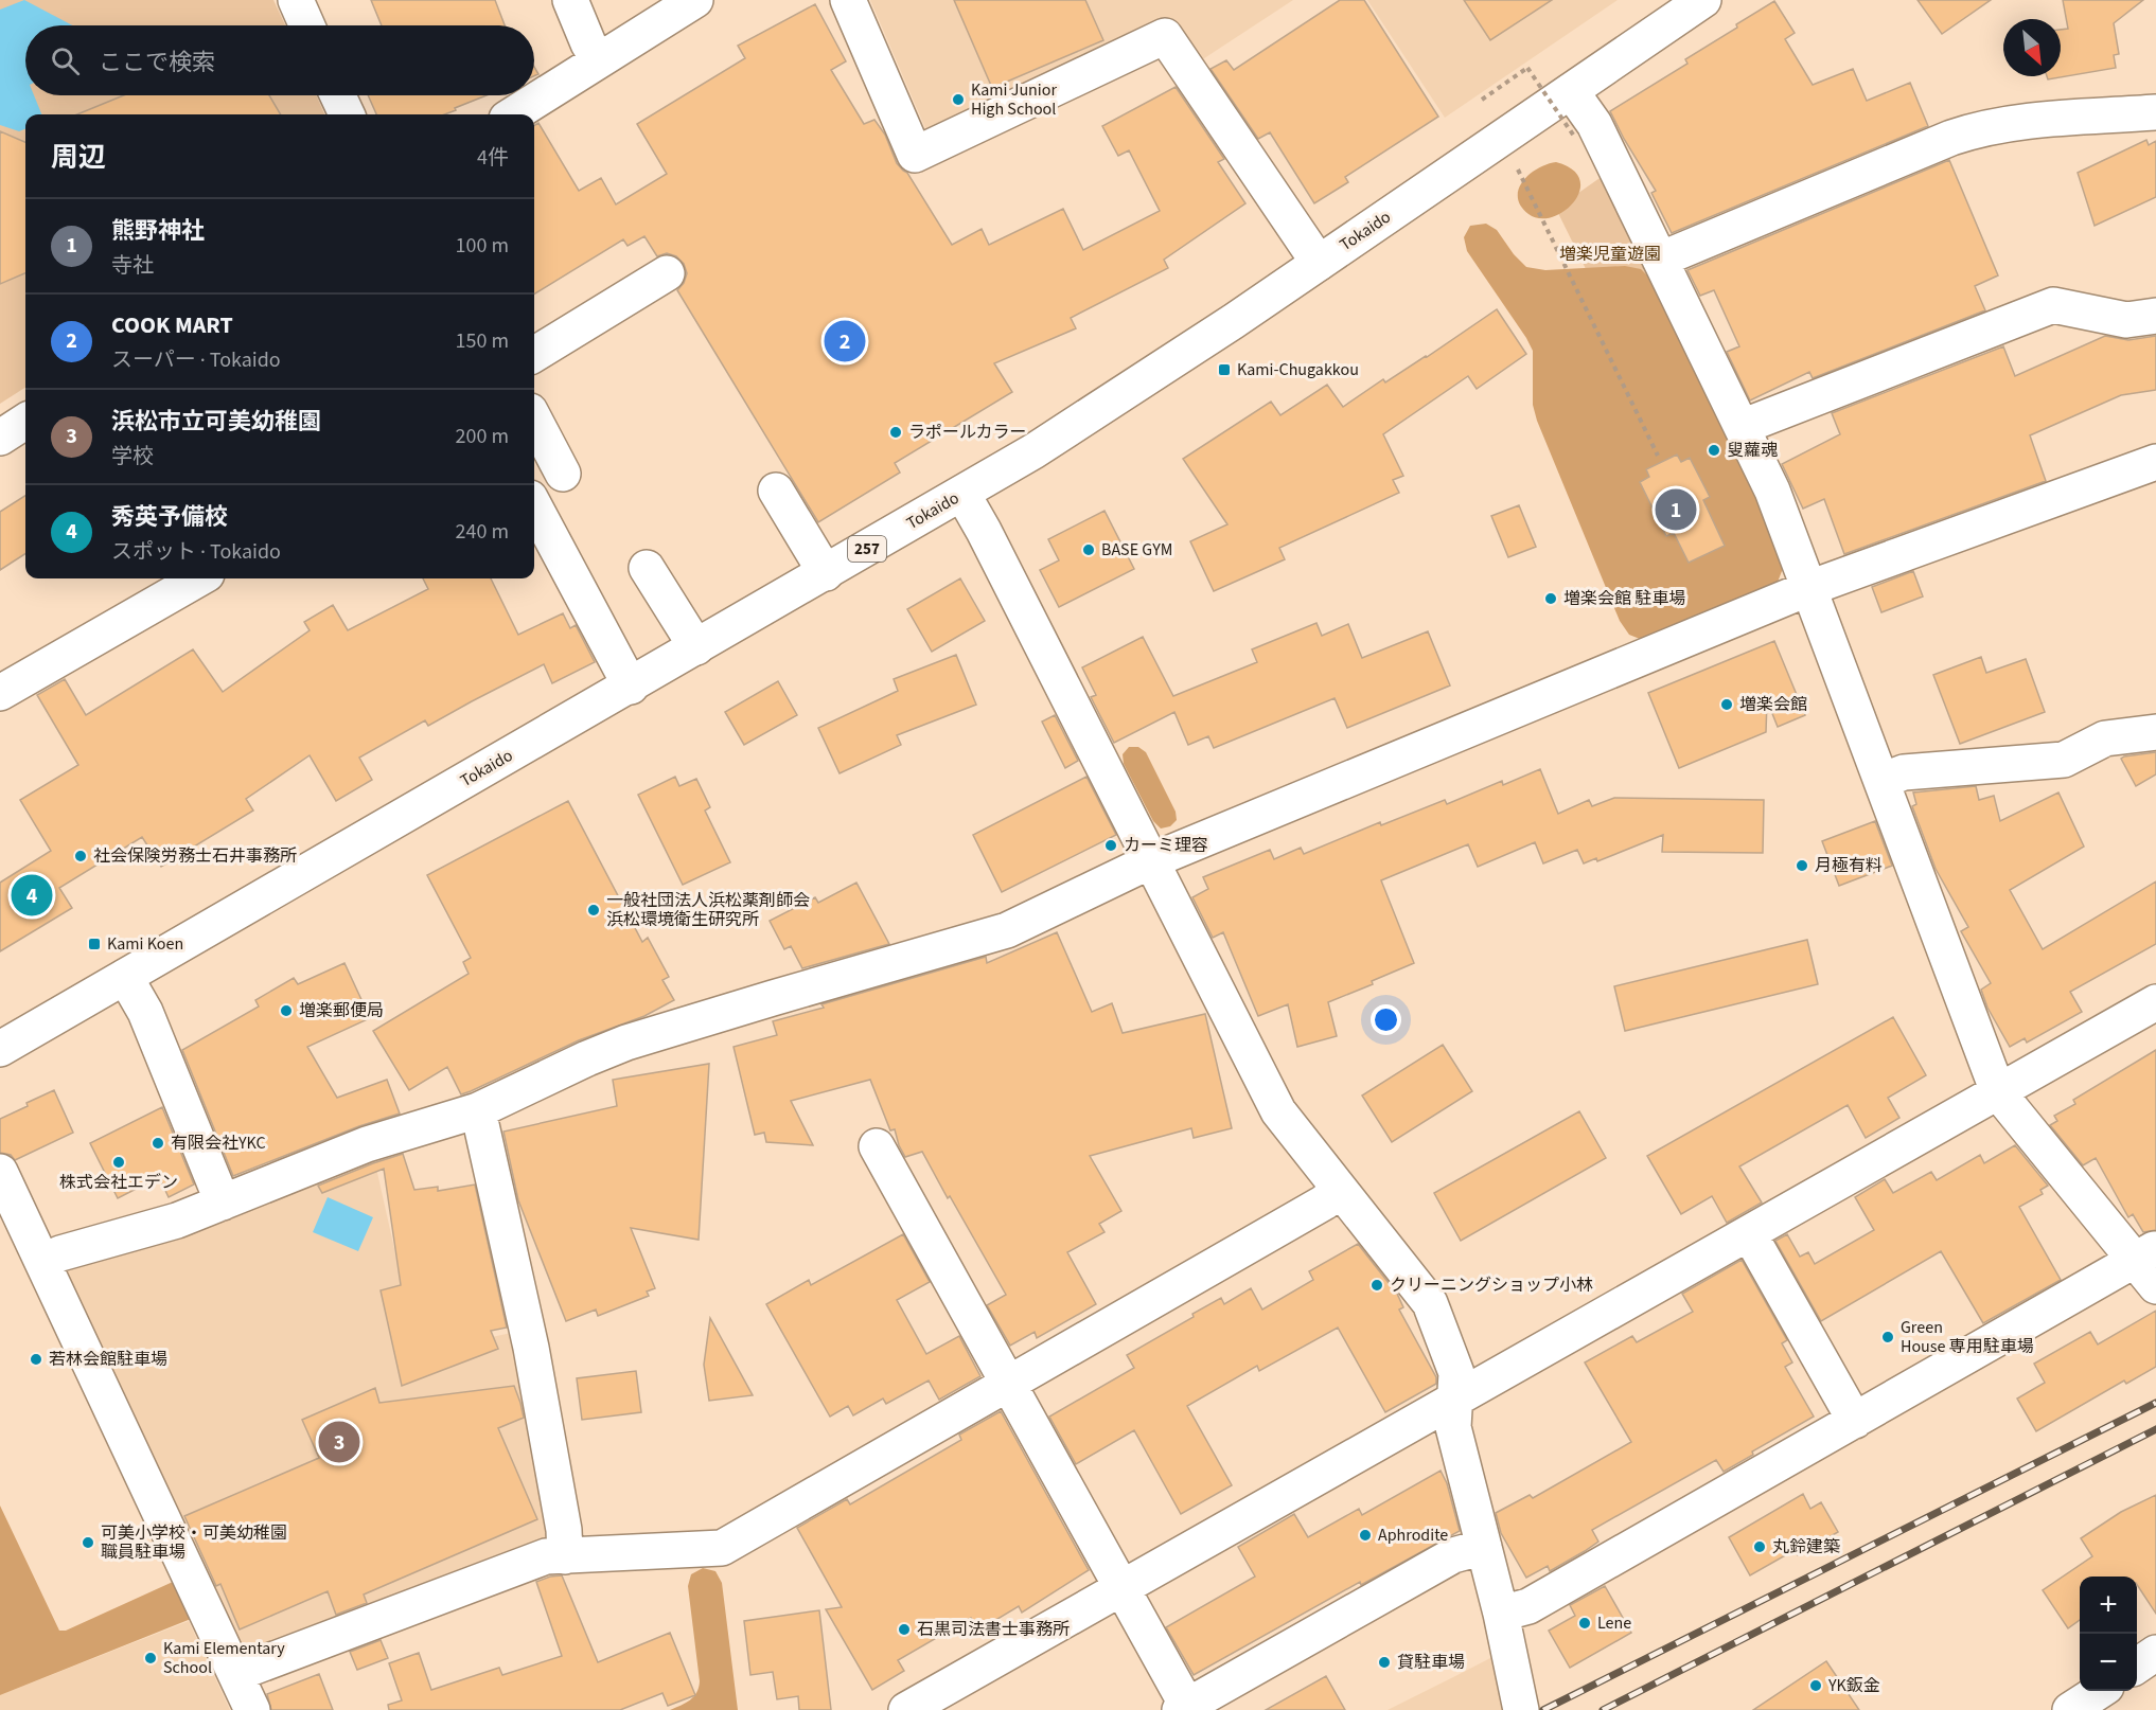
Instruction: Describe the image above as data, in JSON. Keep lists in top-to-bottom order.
{
  "streets": {
    "main road": ["Tokaido", "257"]
  },
  "parks": ["増楽児童遊園"],
  "places": {
    "other": [
      "Kami Junior High School",
      "ラポールカラー",
      "叟蘿魂",
      "BASE GYM",
      "増楽会館 駐車場",
      "増楽会館",
      "カーミ理容",
      "社会保険労務士石井事務所",
      "月極有料",
      "一般社団法人浜松薬剤師会 浜松環境衛生研究所",
      "増楽郵便局",
      "有限会社YKC",
      "株式会社エデン",
      "クリーニングショップ小林",
      "Green House 専用駐車場",
      "若林会館駐車場",
      "Aphrodite",
      "可美小学校・可美幼稚園 職員駐車場",
      "丸鈴建築",
      "Lene",
      "石黒司法書士事務所",
      "Kami Elementary School",
      "貸駐車場",
      "YK鈑金"
    ],
    "transit": ["Kami-Chugakkou", "Kami Koen"]
  },
  "north": "bottom right",
  "page": {
    "search": "ここで検索",
    "heading": ["周辺", "4件"],
    "list": [
      {
        "mark": "1",
        "name": "熊野神社",
        "note": "寺社",
        "value": "100 m"
      },
      {
        "mark": "2",
        "name": "COOK MART",
        "note": "スーパー · Tokaido",
        "value": "150 m"
      },
      {
        "mark": "3",
        "name": "浜松市立可美幼稚園",
        "note": "学校",
        "value": "200 m"
      },
      {
        "mark": "4",
        "name": "秀英予備校",
        "note": "スポット · Tokaido",
        "value": "240 m"
      }
    ],
    "pins": [
      "2",
      "1",
      "4",
      "3"
    ],
    "map_buttons": ["+", "−"]
  }
}
